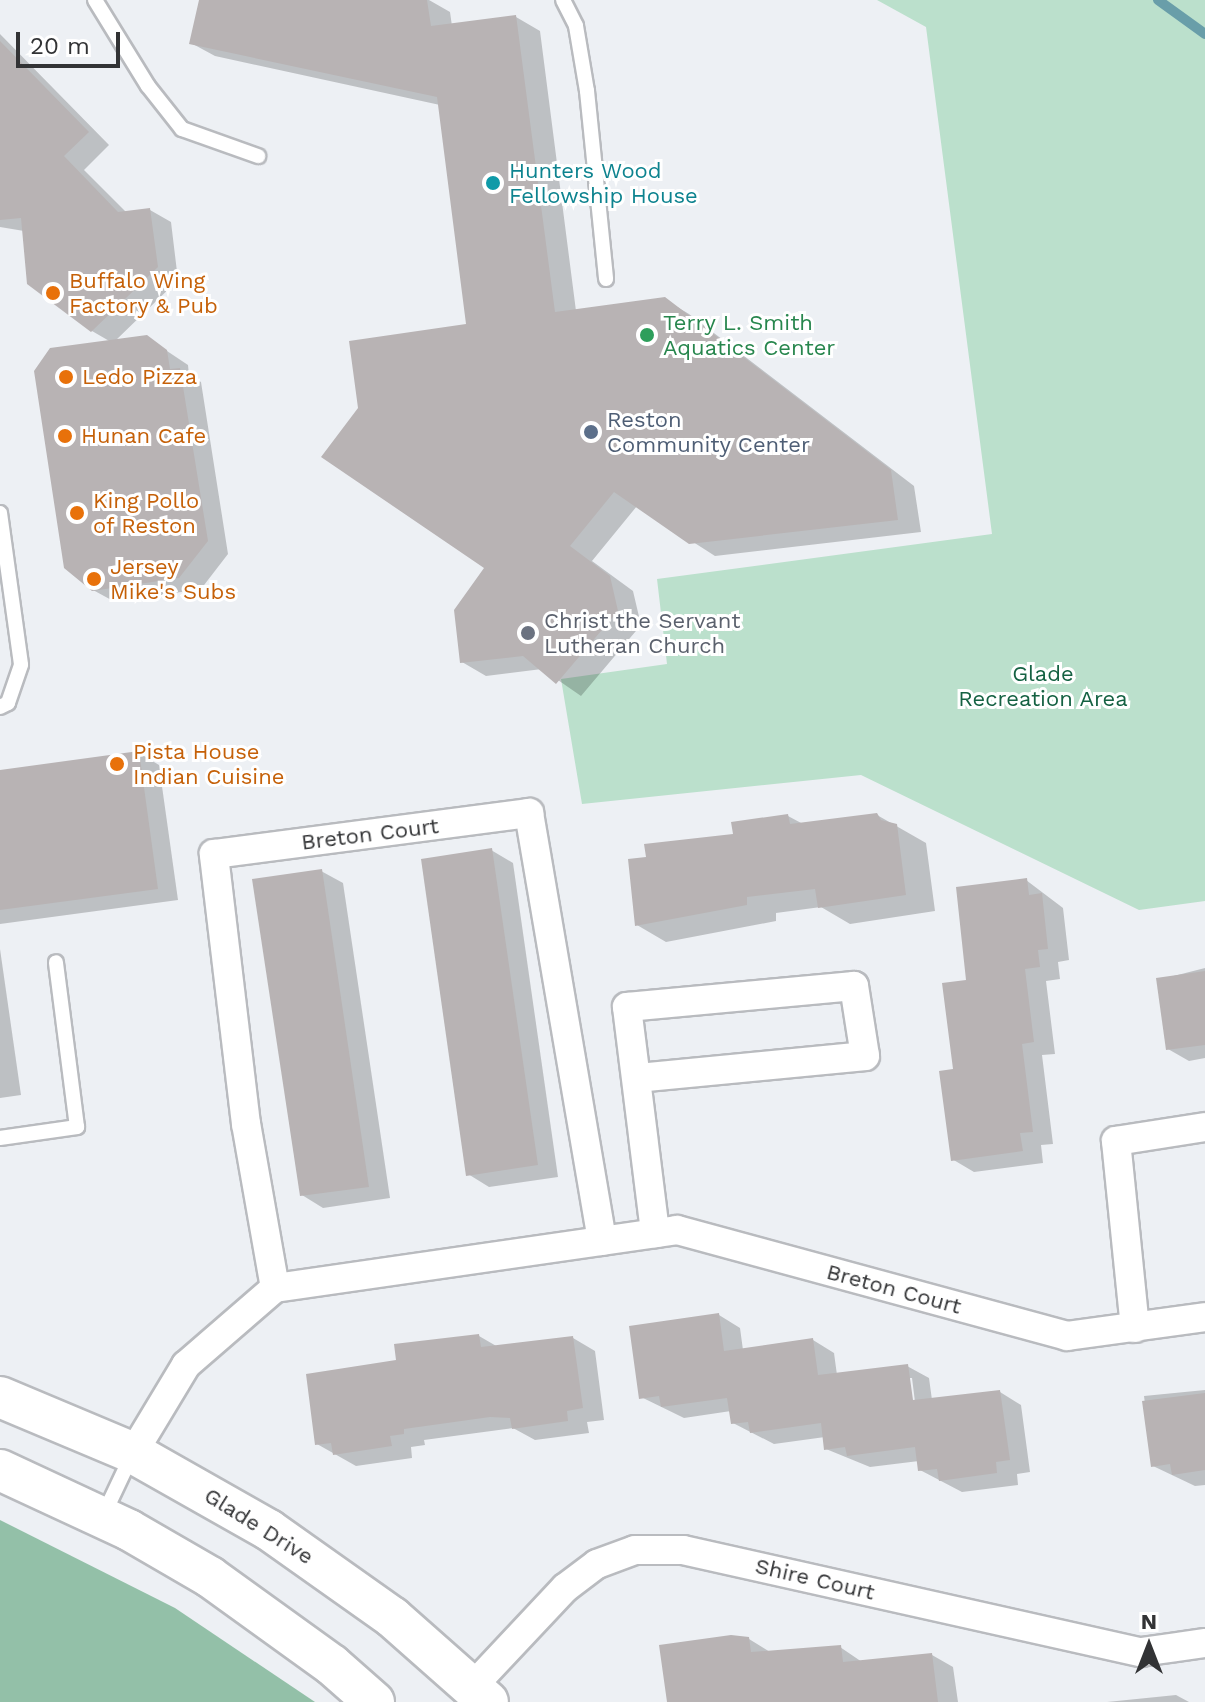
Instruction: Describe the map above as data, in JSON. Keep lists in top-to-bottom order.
{
  "streets": {
    "street": ["Breton Court", "Glade Drive", "Shire Court"]
  },
  "crossings": [
    ["Glade Drive", "Shire Court"]
  ],
  "parks": ["Glade Recreation Area"],
  "places": [
    "Hunters Wood Fellowship House",
    "Buffalo Wing Factory & Pub",
    "Terry L. Smith Aquatics Center",
    "Ledo Pizza",
    "Reston Community Center",
    "Hunan Cafe",
    "King Pollo of Reston",
    "Jersey Mike's Subs",
    "Christ the Servant Lutheran Church",
    "Pista House Indian Cuisine"
  ],
  "scale_bar": "20 m",
  "north": "top"
}
